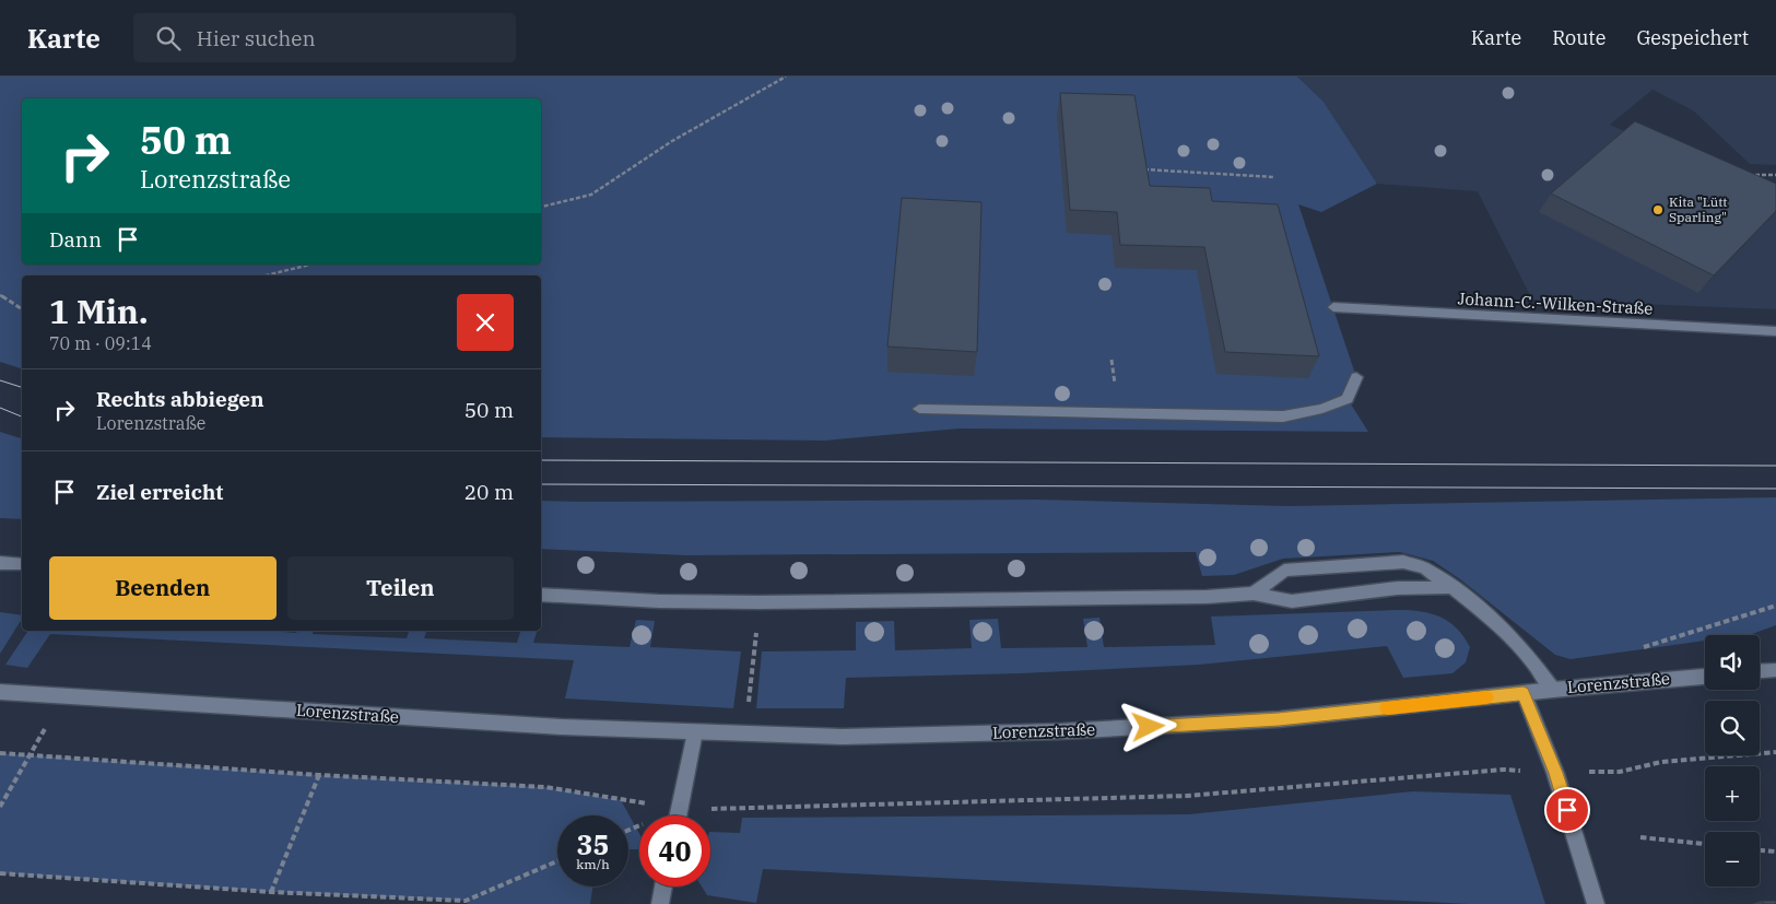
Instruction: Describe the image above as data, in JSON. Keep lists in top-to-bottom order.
{
  "streets": {
    "street": ["Johann-C.-Wilken-Straße", "Lorenzstraße"]
  },
  "places": ["Kita \"Lütt Sparling\""],
  "page": {
    "header": "Karte",
    "search": "Hier suchen",
    "nav": ["Karte", "Route", "Gespeichert"],
    "turn": ["50 m", "Lorenzstraße"],
    "then": "Dann",
    "heading": ["1 Min.", "70 m · 09:14"],
    "list": [
      {
        "name": "Rechts abbiegen",
        "note": "Lorenzstraße",
        "value": "50 m"
      },
      {
        "name": "Ziel erreicht",
        "value": "20 m"
      }
    ],
    "buttons": ["Beenden", "Teilen"],
    "map_buttons": ["+", "−"],
    "speed": "35 km/h",
    "limit": "40"
  }
}
